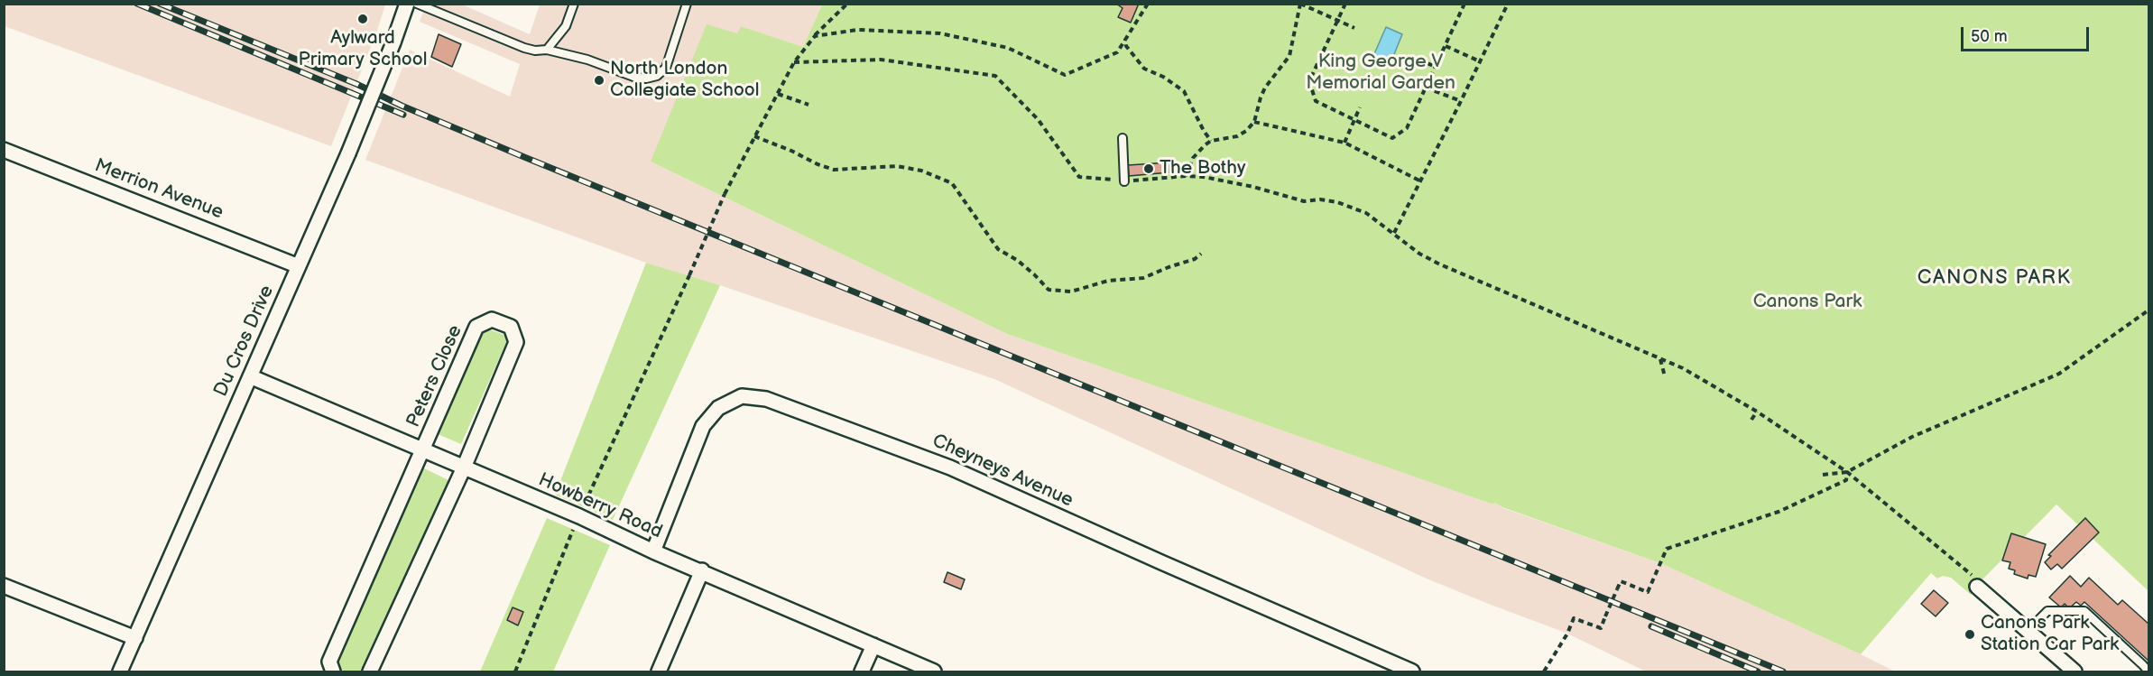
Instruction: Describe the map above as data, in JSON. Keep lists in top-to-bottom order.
{
  "streets": {
    "street": [
      "Merrion Avenue",
      "Du Cros Drive",
      "Peters Close",
      "Cheyneys Avenue",
      "Howberry Road"
    ]
  },
  "crossings": [
    ["Merrion Avenue", "Du Cros Drive"],
    ["Du Cros Drive", "Howberry Road"],
    ["Peters Close", "Howberry Road"],
    ["Cheyneys Avenue", "Howberry Road"]
  ],
  "districts": ["CANONS PARK"],
  "parks": ["King George V Memorial Garden", "Canons Park"],
  "places": [
    "Aylward Primary School",
    "North London Collegiate School",
    "The Bothy",
    "Canons Park Station Car Park"
  ],
  "scale_bar": "50 m"
}
